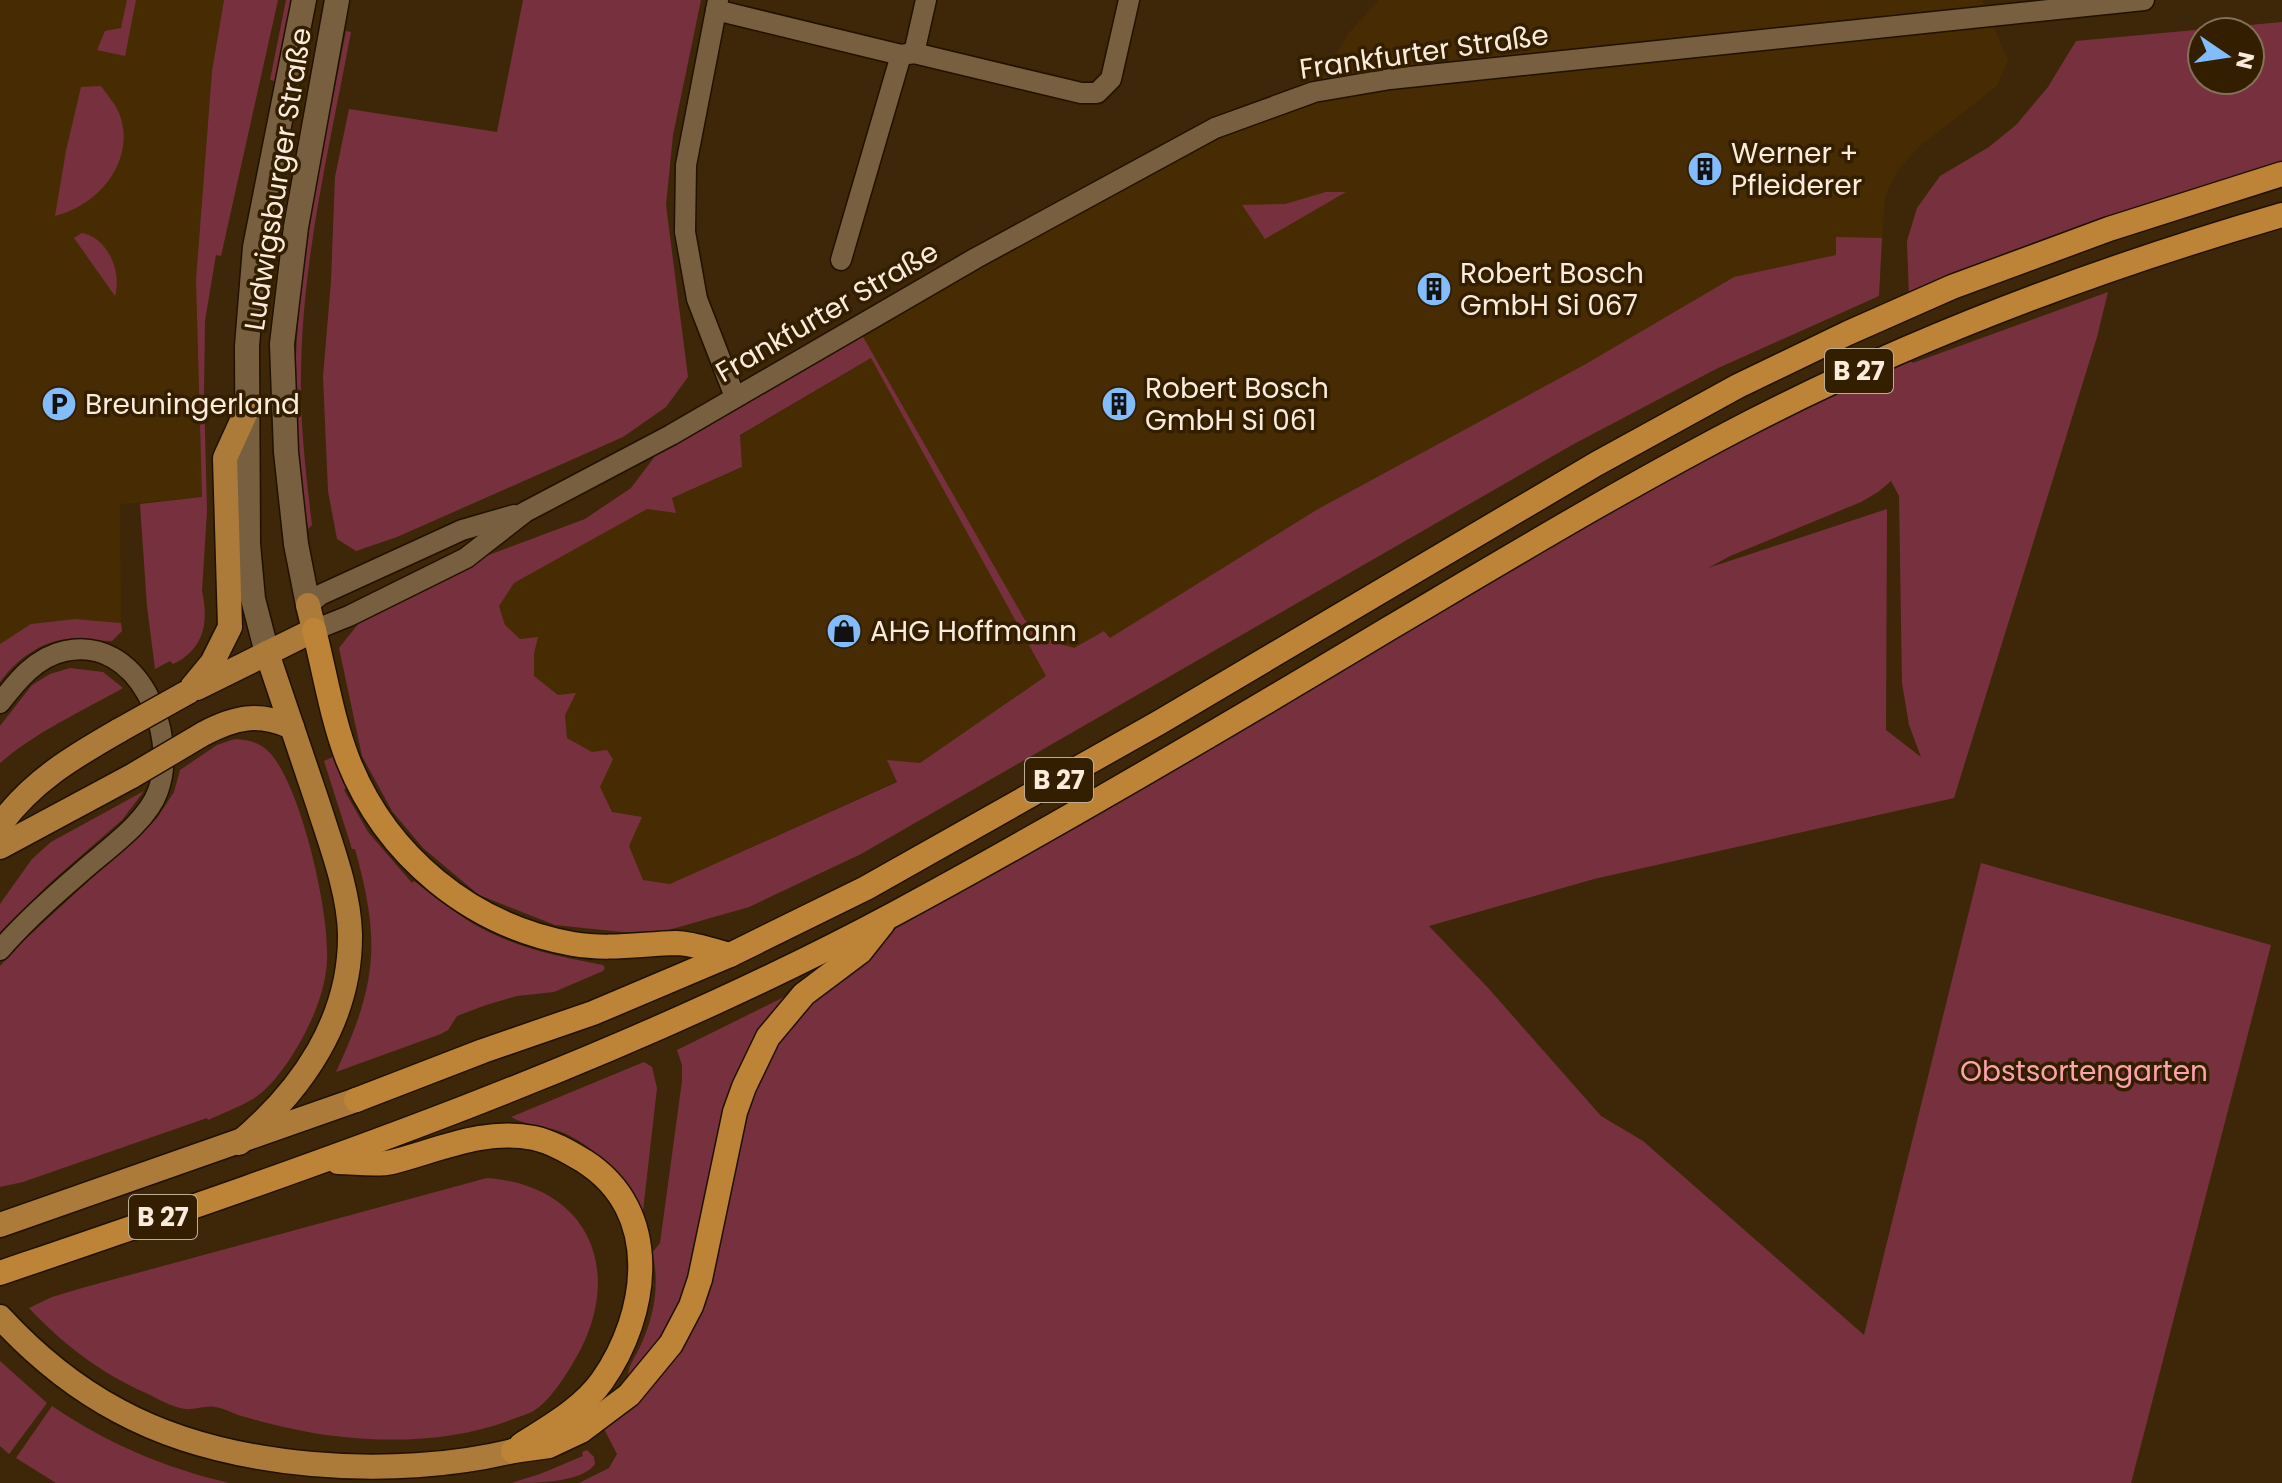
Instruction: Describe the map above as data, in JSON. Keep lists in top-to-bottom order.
{
  "streets": {
    "highway": ["B 27"],
    "main road": ["Ludwigsburger Straße"],
    "street": ["Frankfurter Straße"]
  },
  "crossings": [
    ["Frankfurter Straße", "Ludwigsburger Straße"]
  ],
  "parks": ["Obstsortengarten"],
  "places": {
    "building": ["Werner + Pfleiderer", "Robert Bosch GmbH Si 067", "Robert Bosch GmbH Si 061"],
    "parking": ["Breuningerland"],
    "shop": ["AHG Hoffmann"]
  },
  "north": "right"
}
